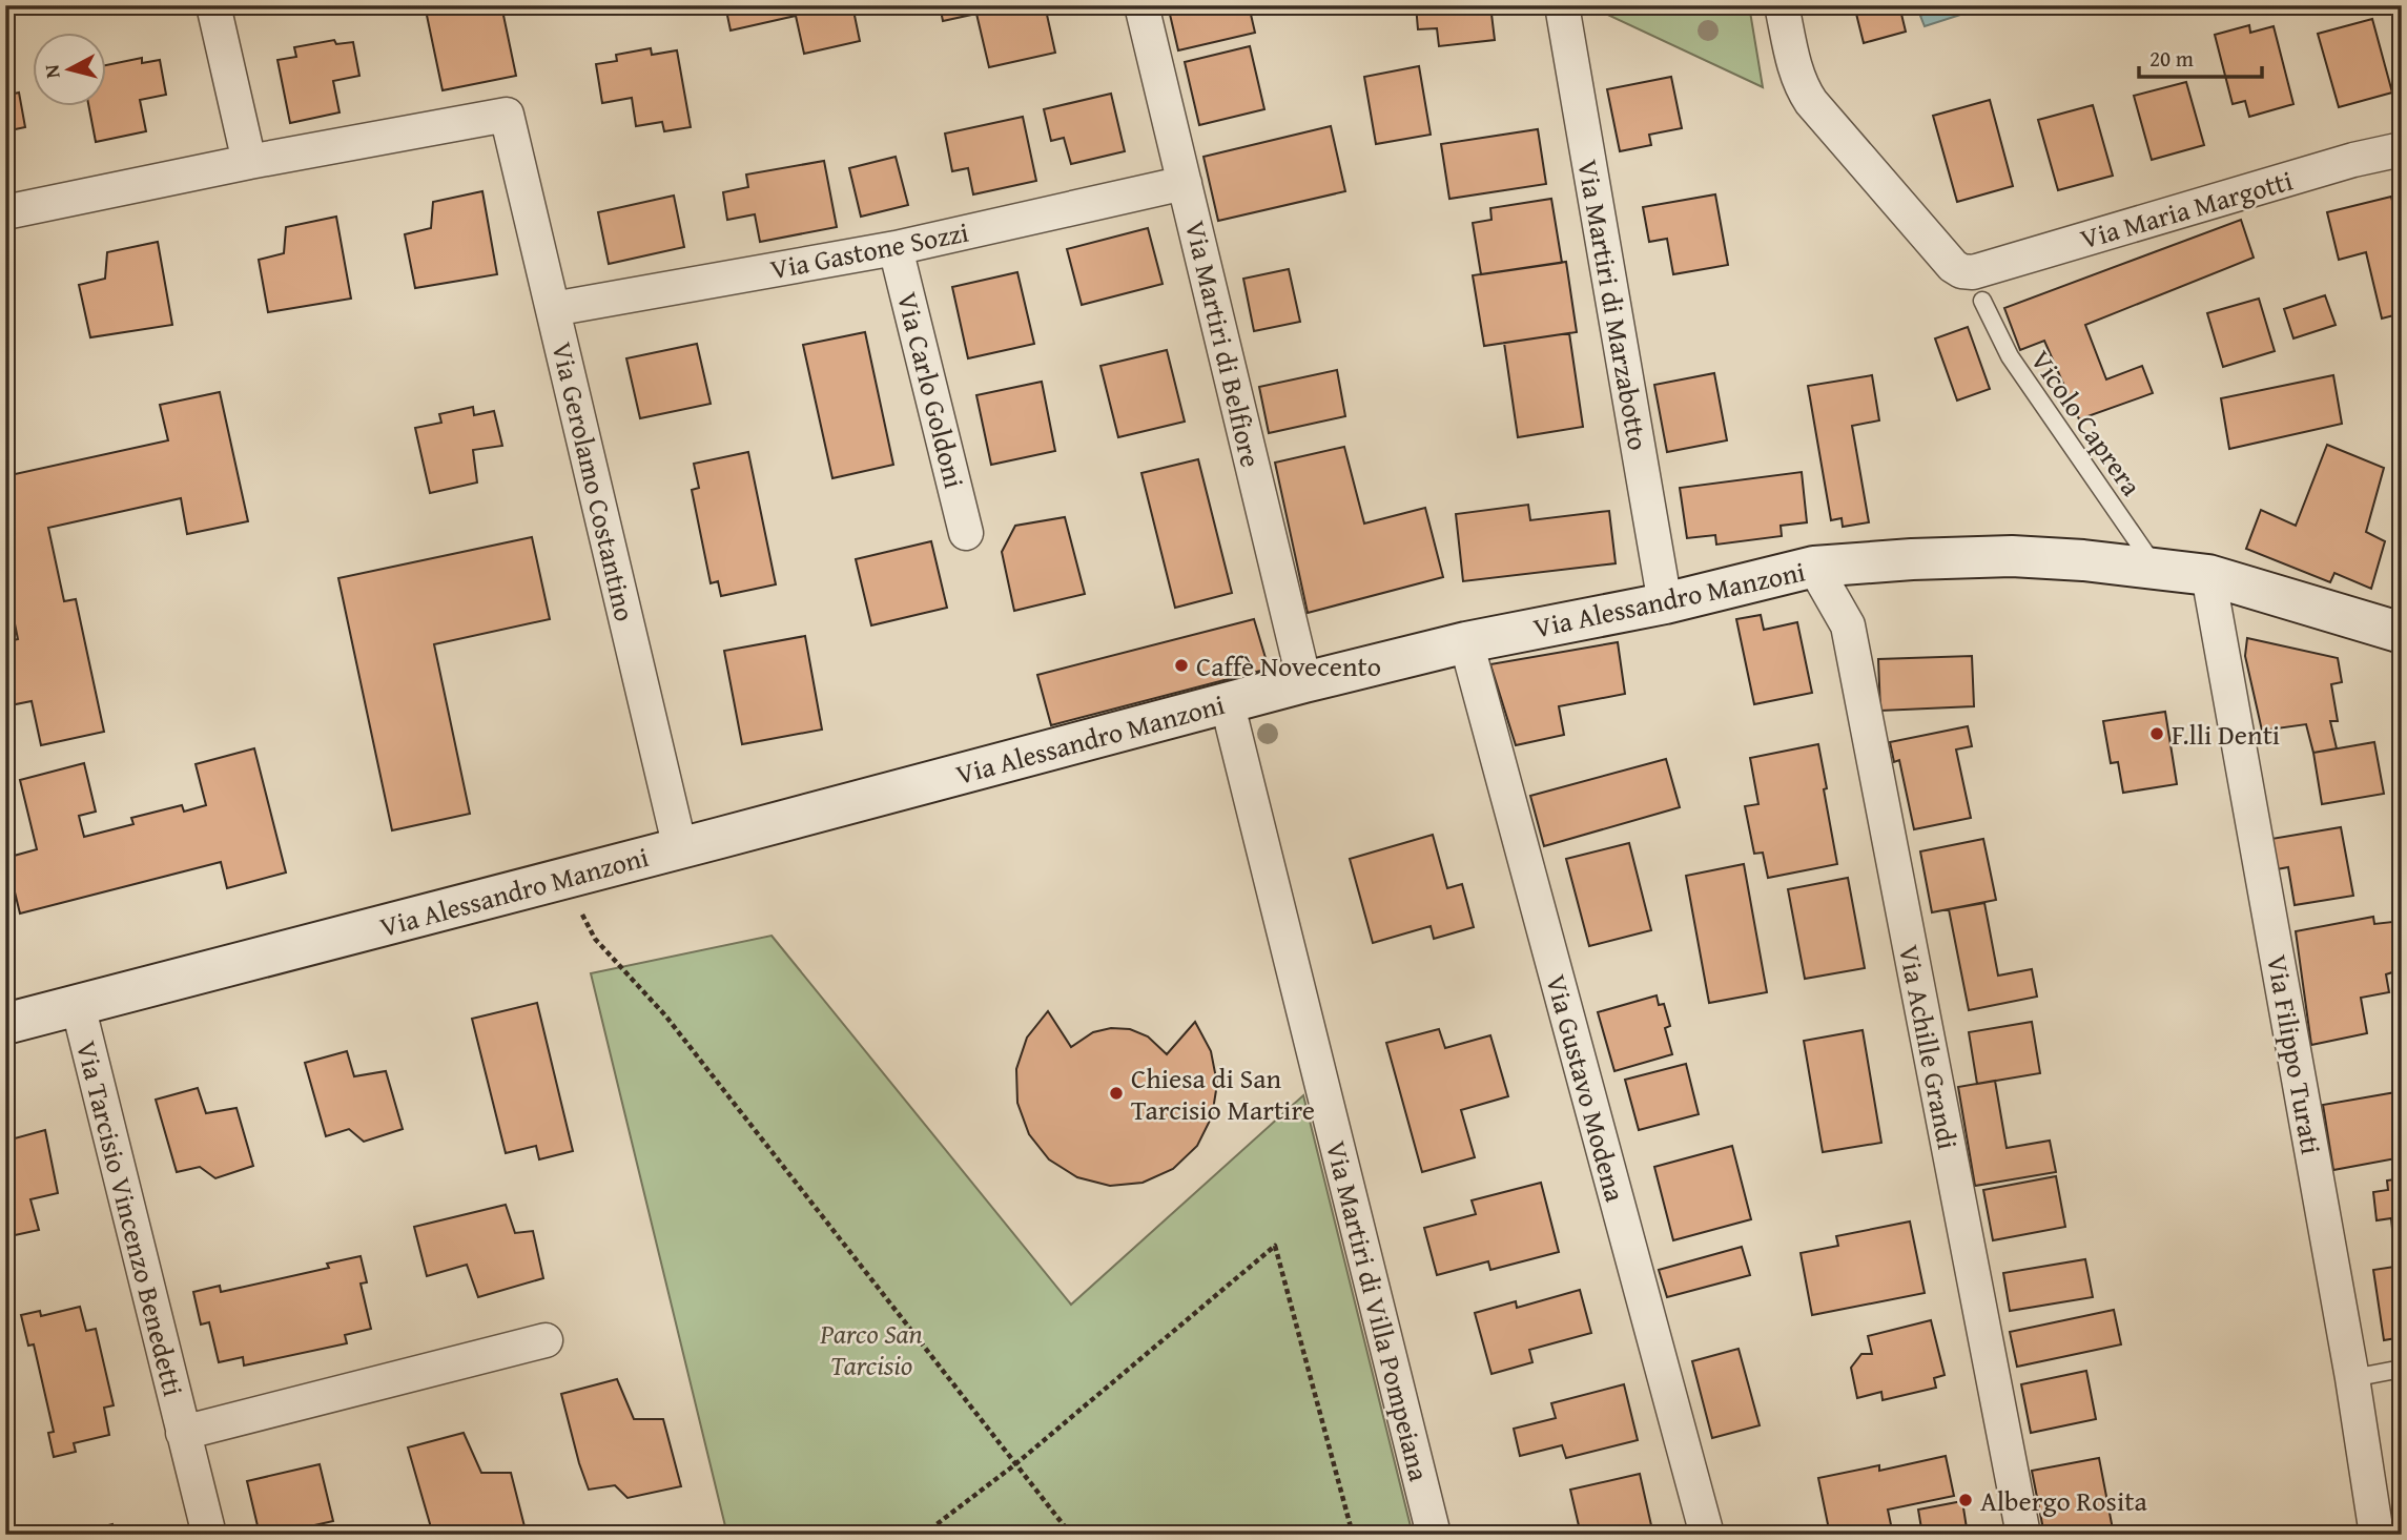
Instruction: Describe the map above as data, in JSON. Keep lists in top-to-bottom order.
{
  "streets": {
    "street": [
      "Via Maria Margotti",
      "Via Gastone Sozzi",
      "Via Martiri di Marzabotto",
      "Via Martiri di Belfiore",
      "Via Carlo Goldoni",
      "Via Gerolamo Costantino",
      "Via Alessandro Manzoni",
      "Via Achille Grandi",
      "Via Filippo Turati",
      "Via Gustavo Modena",
      "Via Tarcisio Vincenzo Benedetti",
      "Via Martiri di Villa Pompeiana"
    ],
    "lane": ["Vicolo Caprera"]
  },
  "crossings": [
    ["Via Maria Margotti", "Vicolo Caprera"],
    ["Via Gastone Sozzi", "Via Martiri di Belfiore"],
    ["Via Gastone Sozzi", "Via Carlo Goldoni"],
    ["Via Gastone Sozzi", "Via Gerolamo Costantino"],
    ["Via Martiri di Marzabotto", "Via Alessandro Manzoni"],
    ["Via Martiri di Belfiore", "Via Alessandro Manzoni"],
    ["Vicolo Caprera", "Via Alessandro Manzoni"],
    ["Via Gerolamo Costantino", "Via Alessandro Manzoni"],
    ["Via Alessandro Manzoni", "Via Achille Grandi"],
    ["Via Alessandro Manzoni", "Via Filippo Turati"],
    ["Via Alessandro Manzoni", "Via Gustavo Modena"],
    ["Via Alessandro Manzoni", "Via Tarcisio Vincenzo Benedetti"],
    ["Via Alessandro Manzoni", "Via Martiri di Villa Pompeiana"]
  ],
  "parks": ["Parco San Tarcisio"],
  "places": [
    "Caffè Novecento",
    "F.lli Denti",
    "Chiesa di San Tarcisio Martire",
    "Albergo Rosita"
  ],
  "scale_bar": "20 m",
  "north": "left"
}
